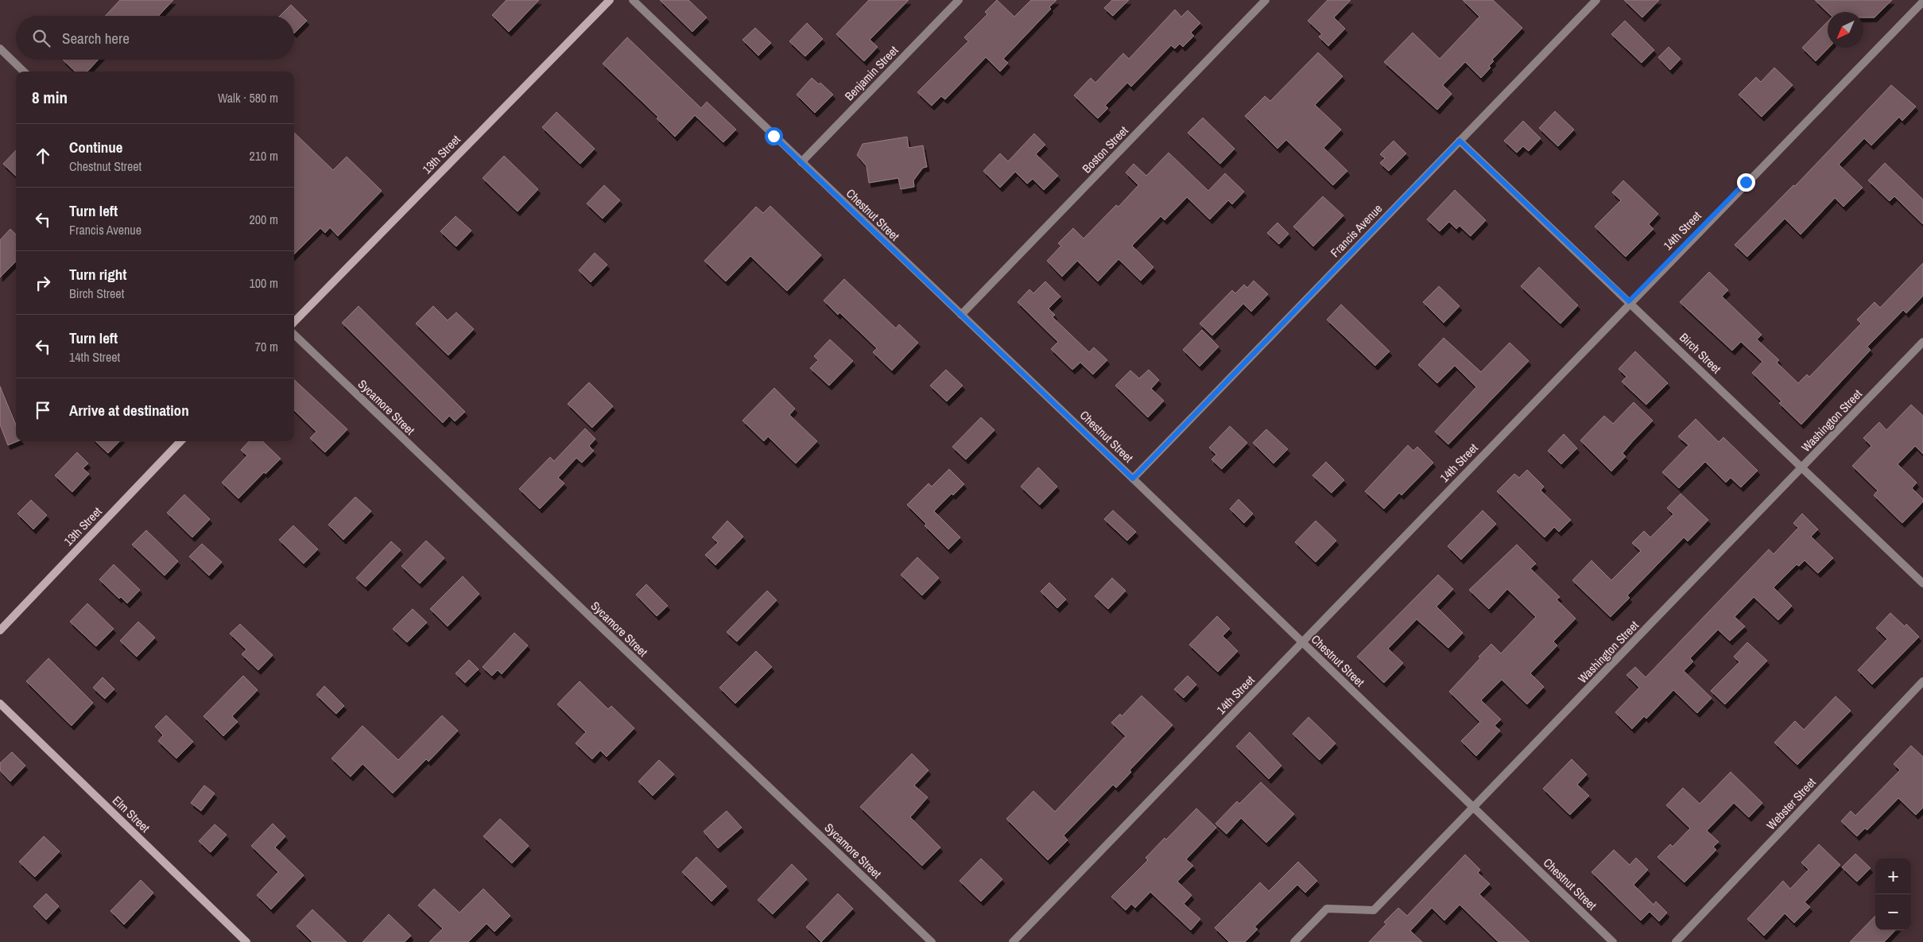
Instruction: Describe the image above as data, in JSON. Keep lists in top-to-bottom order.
{
  "streets": {
    "main road": ["13th Street", "Elm Street"],
    "street": [
      "Benjamin Street",
      "Boston Street",
      "Chestnut Street",
      "Francis Avenue",
      "14th Street",
      "Birch Street",
      "Sycamore Street",
      "Washington Street",
      "Webster Street"
    ]
  },
  "crossings": [
    ["Benjamin Street", "Chestnut Street"],
    ["Boston Street", "Chestnut Street"],
    ["Chestnut Street", "Francis Avenue"],
    ["Chestnut Street", "14th Street"],
    ["Chestnut Street", "Washington Street"],
    ["Francis Avenue", "Birch Street"],
    ["14th Street", "Birch Street"],
    ["Birch Street", "Washington Street"]
  ],
  "north": "bottom left",
  "page": {
    "search": "Search here",
    "heading": ["8 min", "Walk · 580 m"],
    "list": [
      ["Continue", "Chestnut Street", "210 m"],
      ["Turn left", "Francis Avenue", "200 m"],
      ["Turn right", "Birch Street", "100 m"],
      ["Turn left", "14th Street", "70 m"],
      "Arrive at destination"
    ],
    "map_buttons": ["+", "−"]
  }
}
